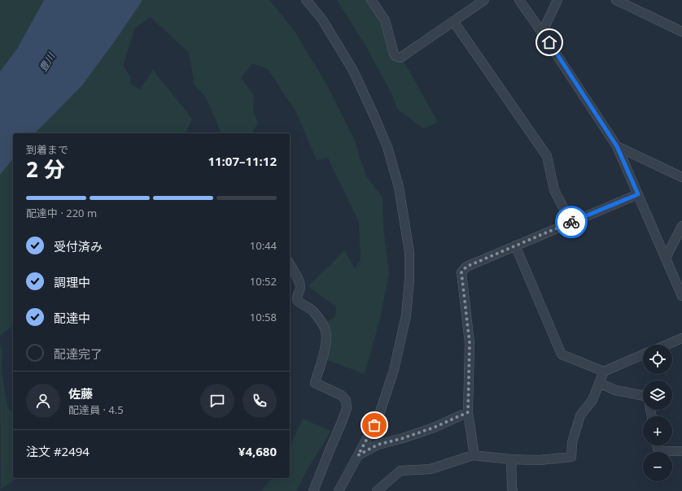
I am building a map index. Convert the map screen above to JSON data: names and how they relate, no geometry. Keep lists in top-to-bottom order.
{
  "water": ["豊川"],
  "page": {
    "heading": ["2 分", "到着まで", "11:07–11:12"],
    "panel": [
      "佐藤",
      "配達員 · 4.5",
      "注文 #2494",
      "¥4,680"
    ],
    "bar": "配達中 · 220 m",
    "list": [
      ["受付済み", "10:44"],
      ["調理中", "10:52"],
      ["配達中", "10:58"],
      "配達完了"
    ],
    "map_buttons": ["+", "−"]
  }
}
